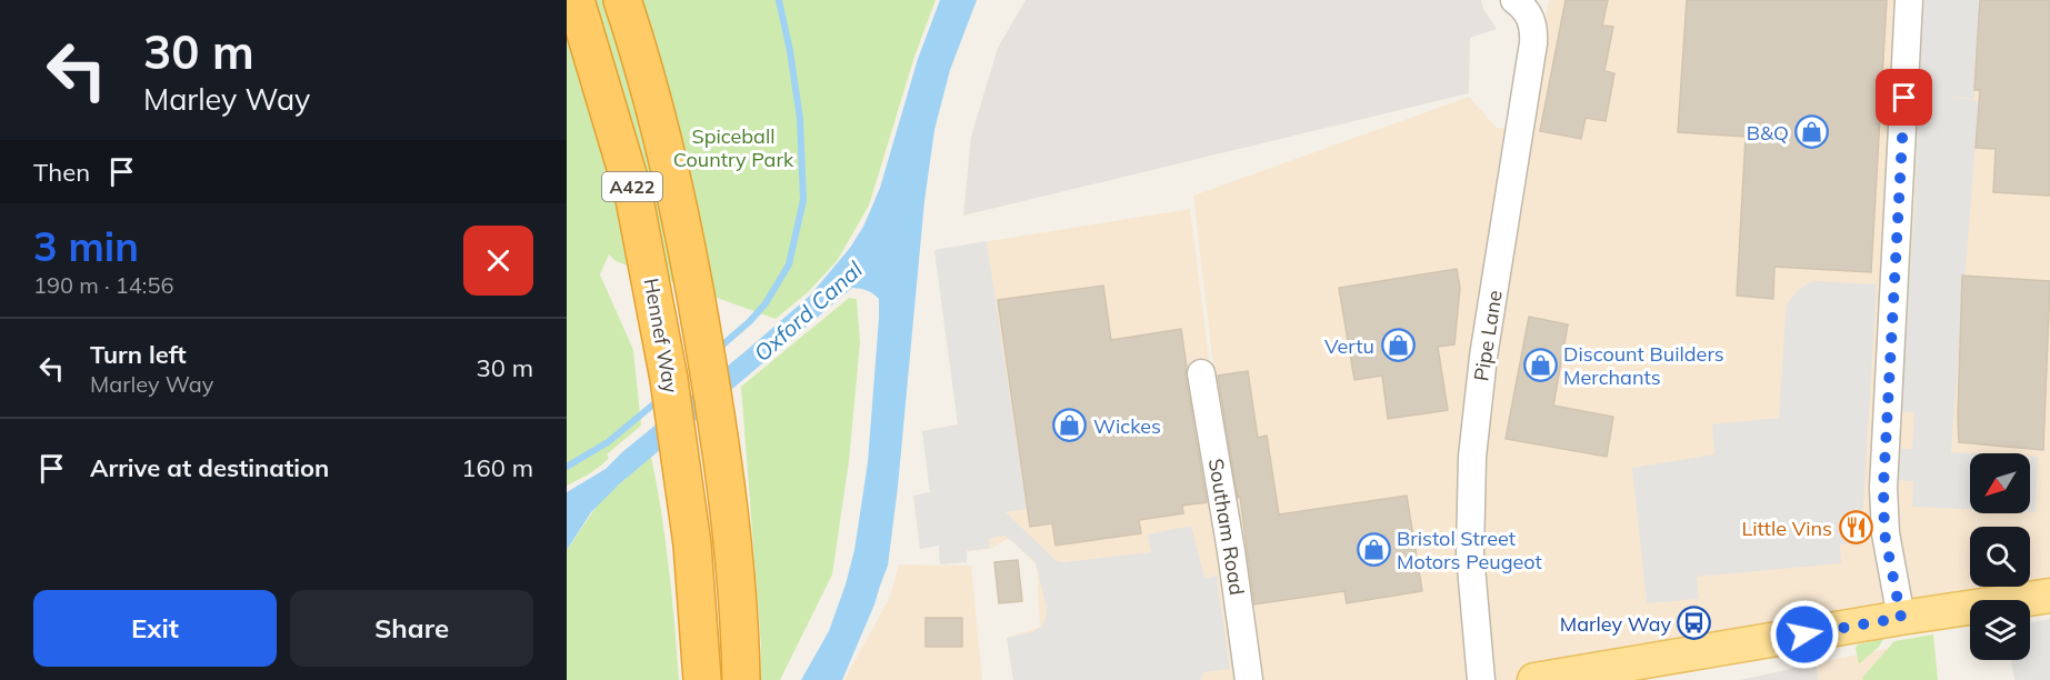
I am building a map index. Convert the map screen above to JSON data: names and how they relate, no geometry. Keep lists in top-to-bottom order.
{
  "streets": {
    "highway": ["A422", "Hennef Way"],
    "street": ["Pipe Lane", "Southam Road"]
  },
  "water": ["Oxford Canal"],
  "parks": ["Spiceball Country Park"],
  "places": {
    "shop": [
      "B&Q",
      "Vertu",
      "Discount Builders Merchants",
      "Wickes",
      "Bristol Street Motors Peugeot"
    ],
    "restaurant": ["Little Vins"],
    "bus stop": ["Marley Way"]
  },
  "north": "bottom left",
  "page": {
    "turn": ["30 m", "Marley Way"],
    "then": "Then",
    "heading": ["3 min", "190 m · 14:56"],
    "list": [
      {
        "name": "Turn left",
        "note": "Marley Way",
        "value": "30 m"
      },
      {
        "name": "Arrive at destination",
        "value": "160 m"
      }
    ],
    "buttons": ["Exit", "Share"]
  }
}
